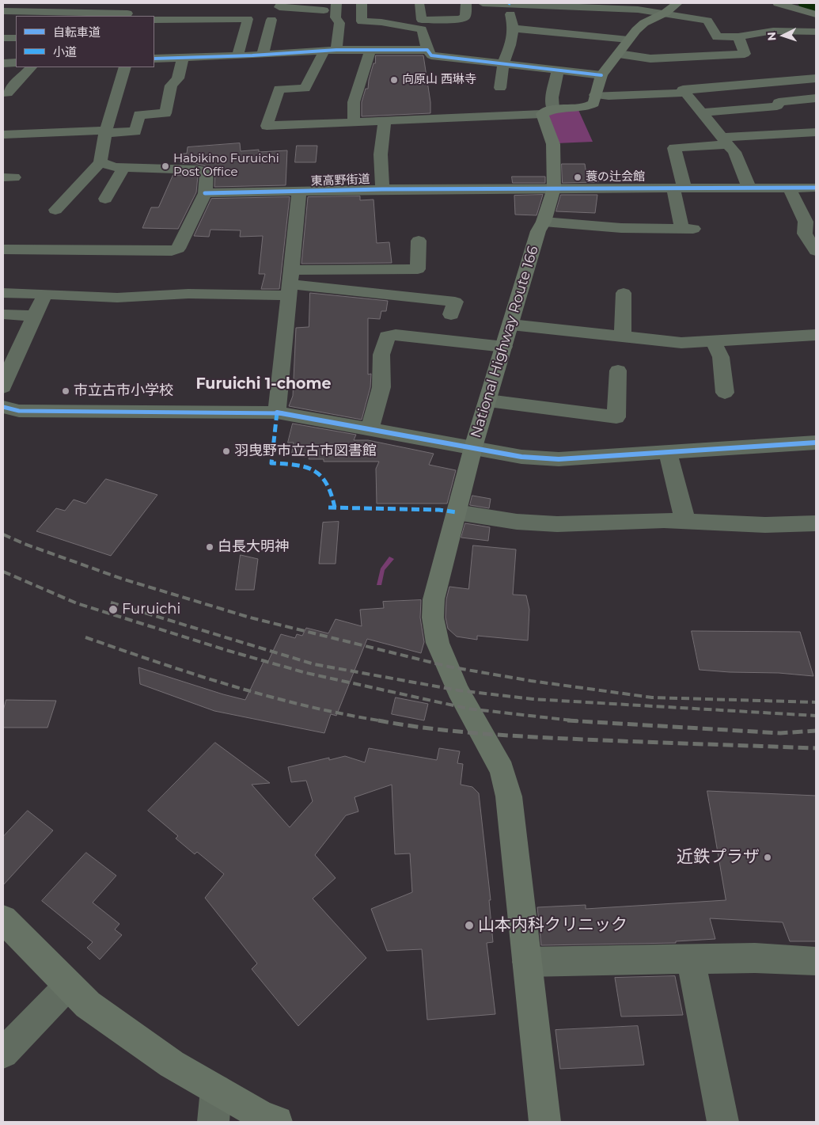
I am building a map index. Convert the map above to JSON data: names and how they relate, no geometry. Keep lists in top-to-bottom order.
{
  "streets": {
    "highway": ["National Highway Route 166"],
    "street": ["東高野街道"]
  },
  "crossings": [
    ["東高野街道", "National Highway Route 166"]
  ],
  "districts": ["Furuichi 1-chome"],
  "places": [
    "向原山 西琳寺",
    "Habikino Furuichi Post Office",
    "蓑の辻会館",
    "市立古市小学校",
    "羽曳野市立古市図書館",
    "白長大明神",
    "Furuichi",
    "近鉄プラザ",
    "山本内科クリニック"
  ],
  "legend": ["自転車道", "小道"],
  "north": "left"
}
